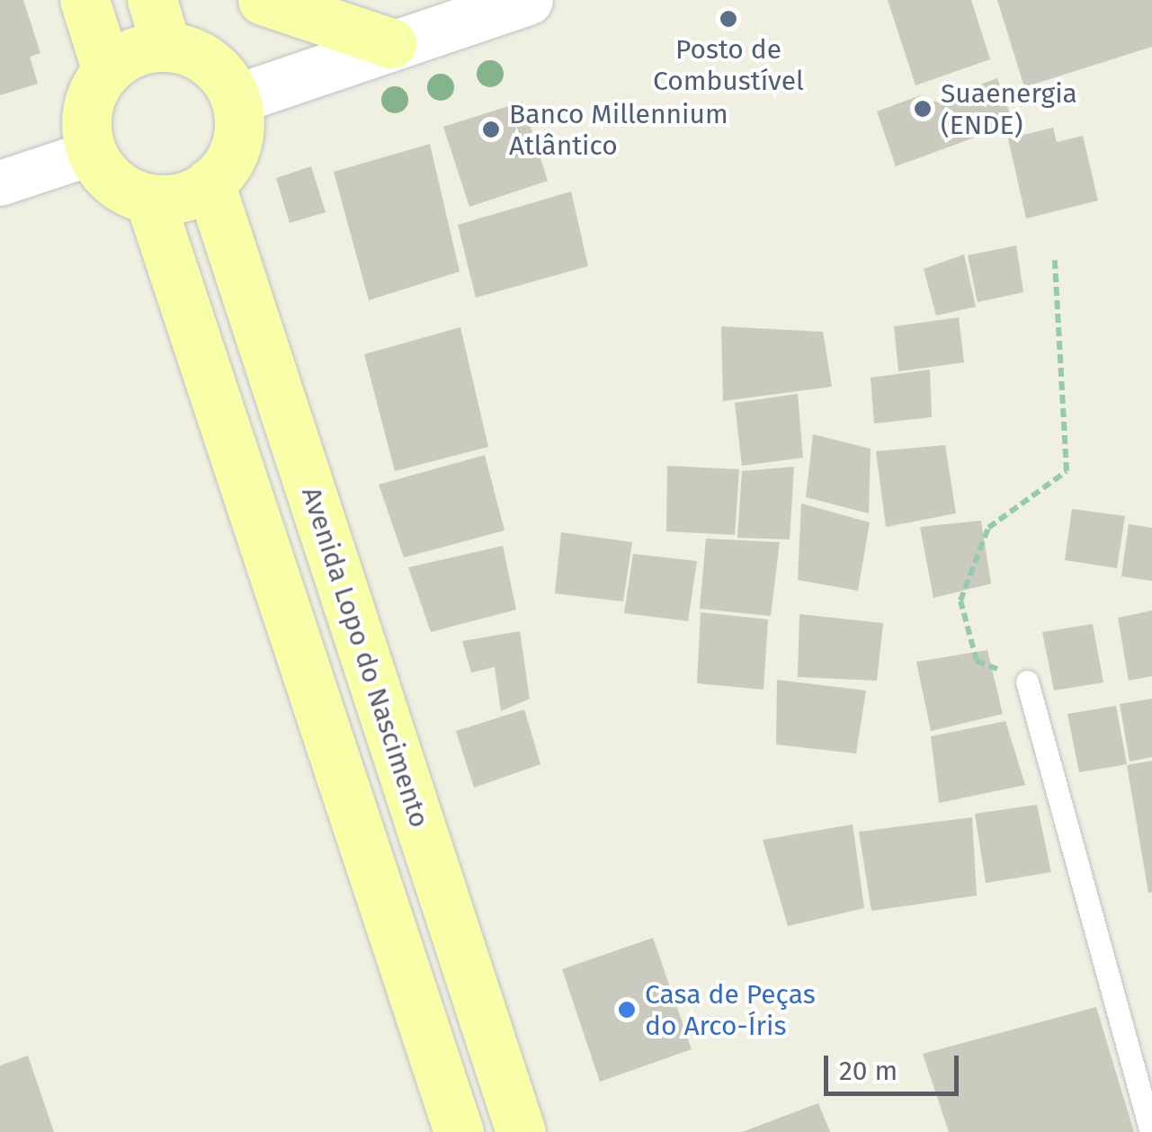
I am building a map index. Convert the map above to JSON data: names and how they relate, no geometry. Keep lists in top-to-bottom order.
{
  "streets": {
    "main road": ["Avenida Lopo do Nascimento"]
  },
  "places": [
    "Posto de Combustível",
    "Suaenergia (ENDE)",
    "Banco Millennium Atlântico",
    "Casa de Peças do Arco-Íris"
  ],
  "scale_bar": "20 m"
}
